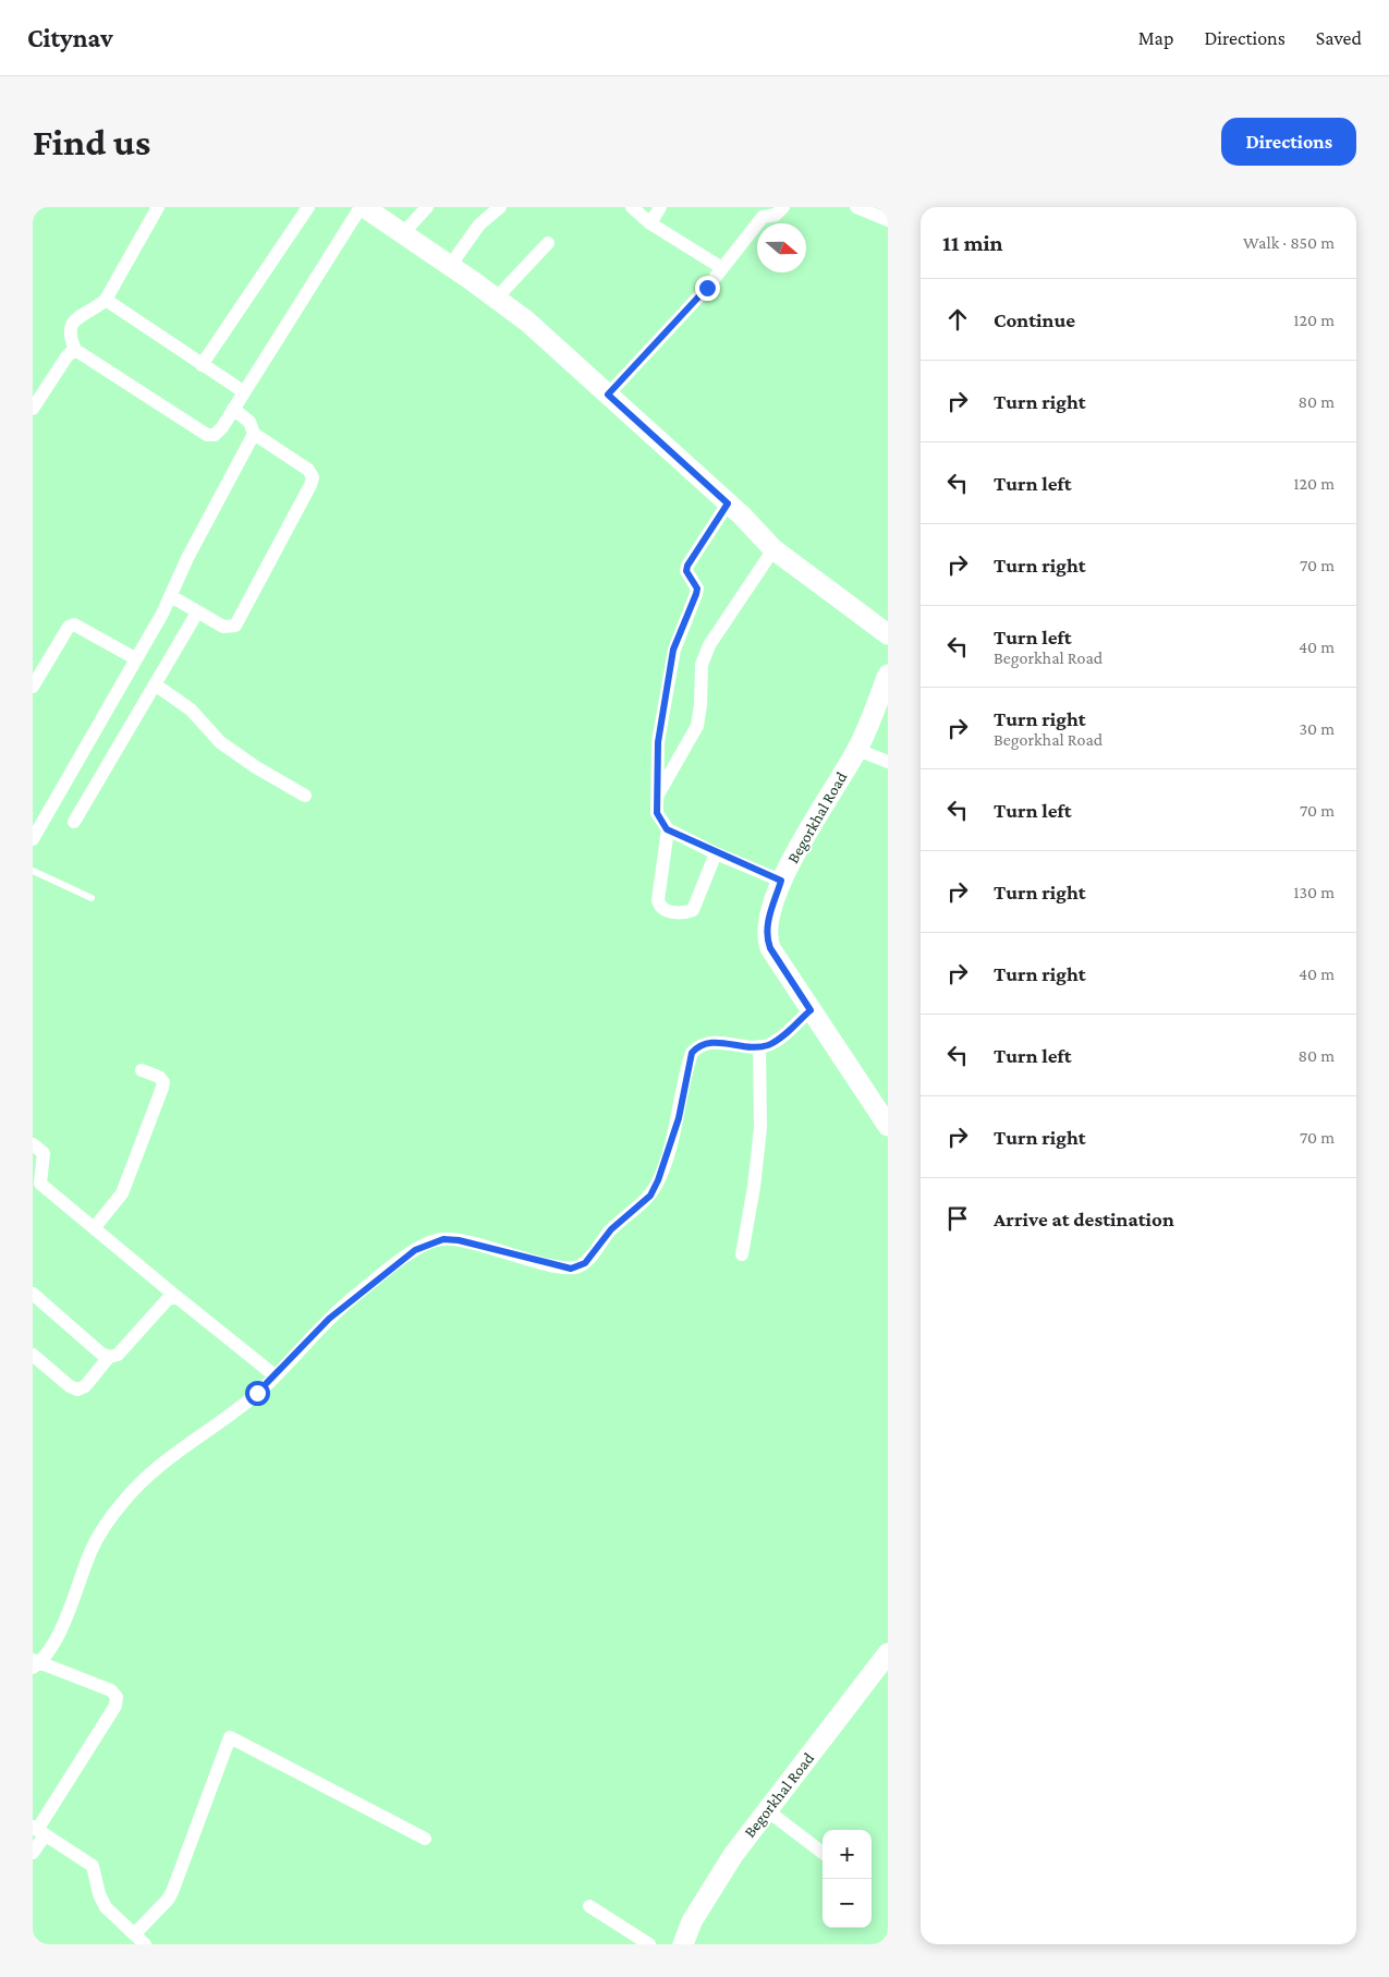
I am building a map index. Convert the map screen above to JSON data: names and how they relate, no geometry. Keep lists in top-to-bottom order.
{
  "streets": {
    "street": ["Begorkhal Road"]
  },
  "north": "right",
  "page": {
    "header": "Citynav",
    "nav": ["Map", "Directions", "Saved"],
    "buttons": "Directions",
    "title": "Find us",
    "heading": ["11 min", "Walk · 850 m"],
    "list": [
      ["Continue", "120 m"],
      ["Turn right", "80 m"],
      ["Turn left", "120 m"],
      ["Turn right", "70 m"],
      ["Turn left", "Begorkhal Road", "40 m"],
      ["Turn right", "Begorkhal Road", "30 m"],
      ["Turn left", "70 m"],
      ["Turn right", "130 m"],
      ["Turn right", "40 m"],
      ["Turn left", "80 m"],
      ["Turn right", "70 m"],
      "Arrive at destination"
    ],
    "map_buttons": ["+", "−"]
  }
}
